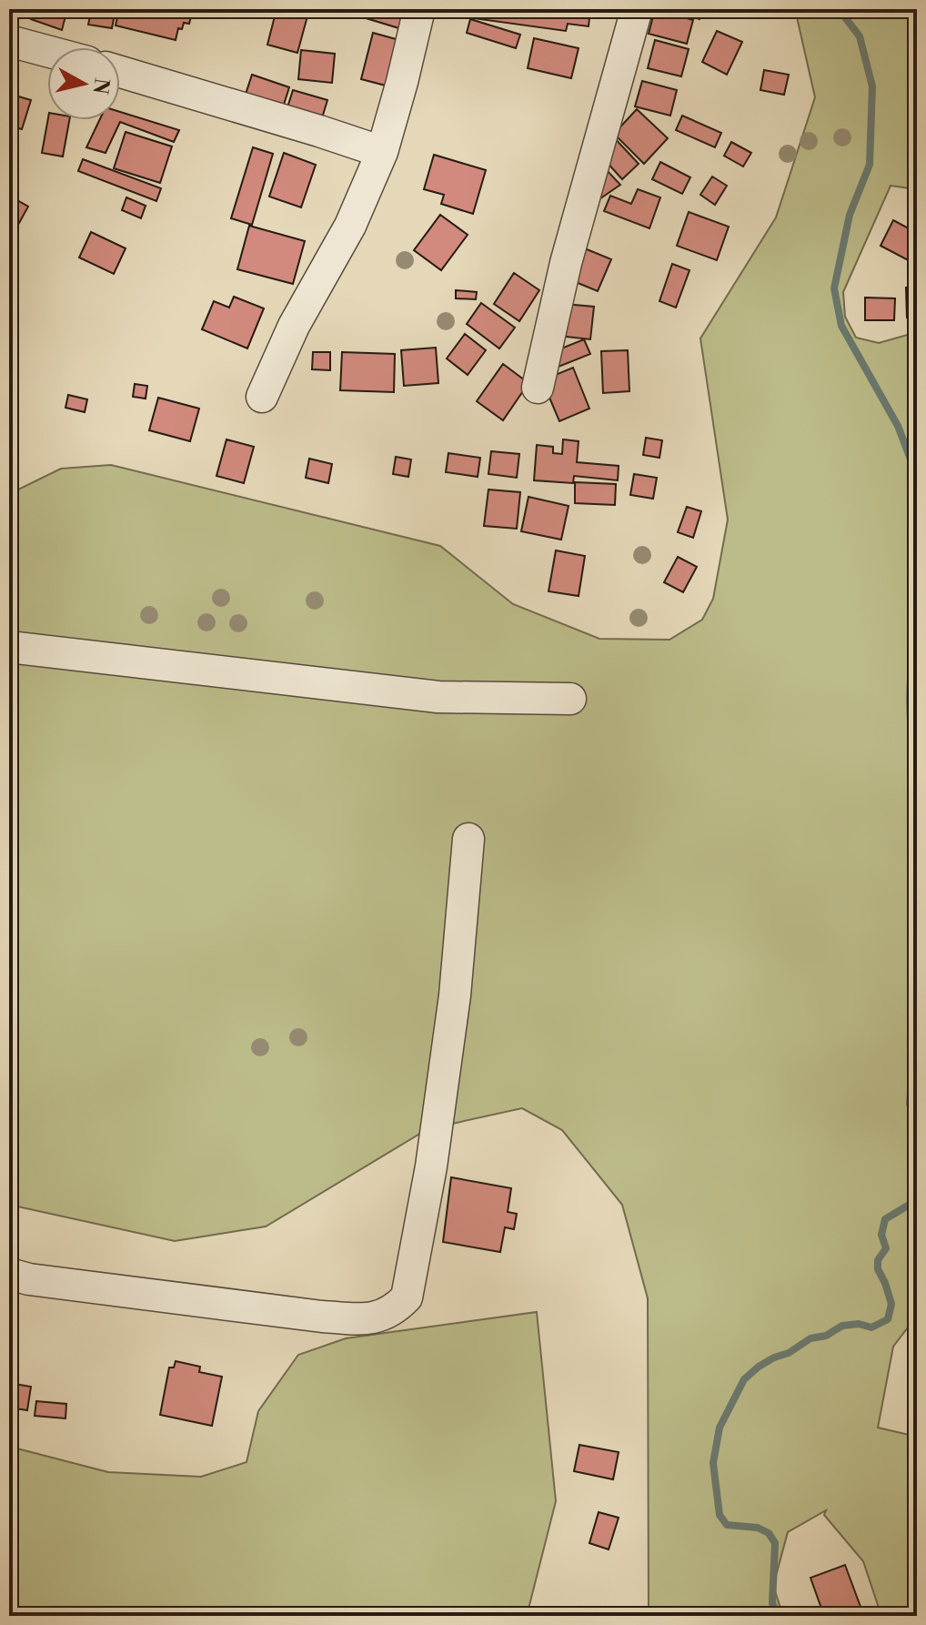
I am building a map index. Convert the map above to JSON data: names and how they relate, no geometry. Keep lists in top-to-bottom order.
{
  "north": "right"
}
